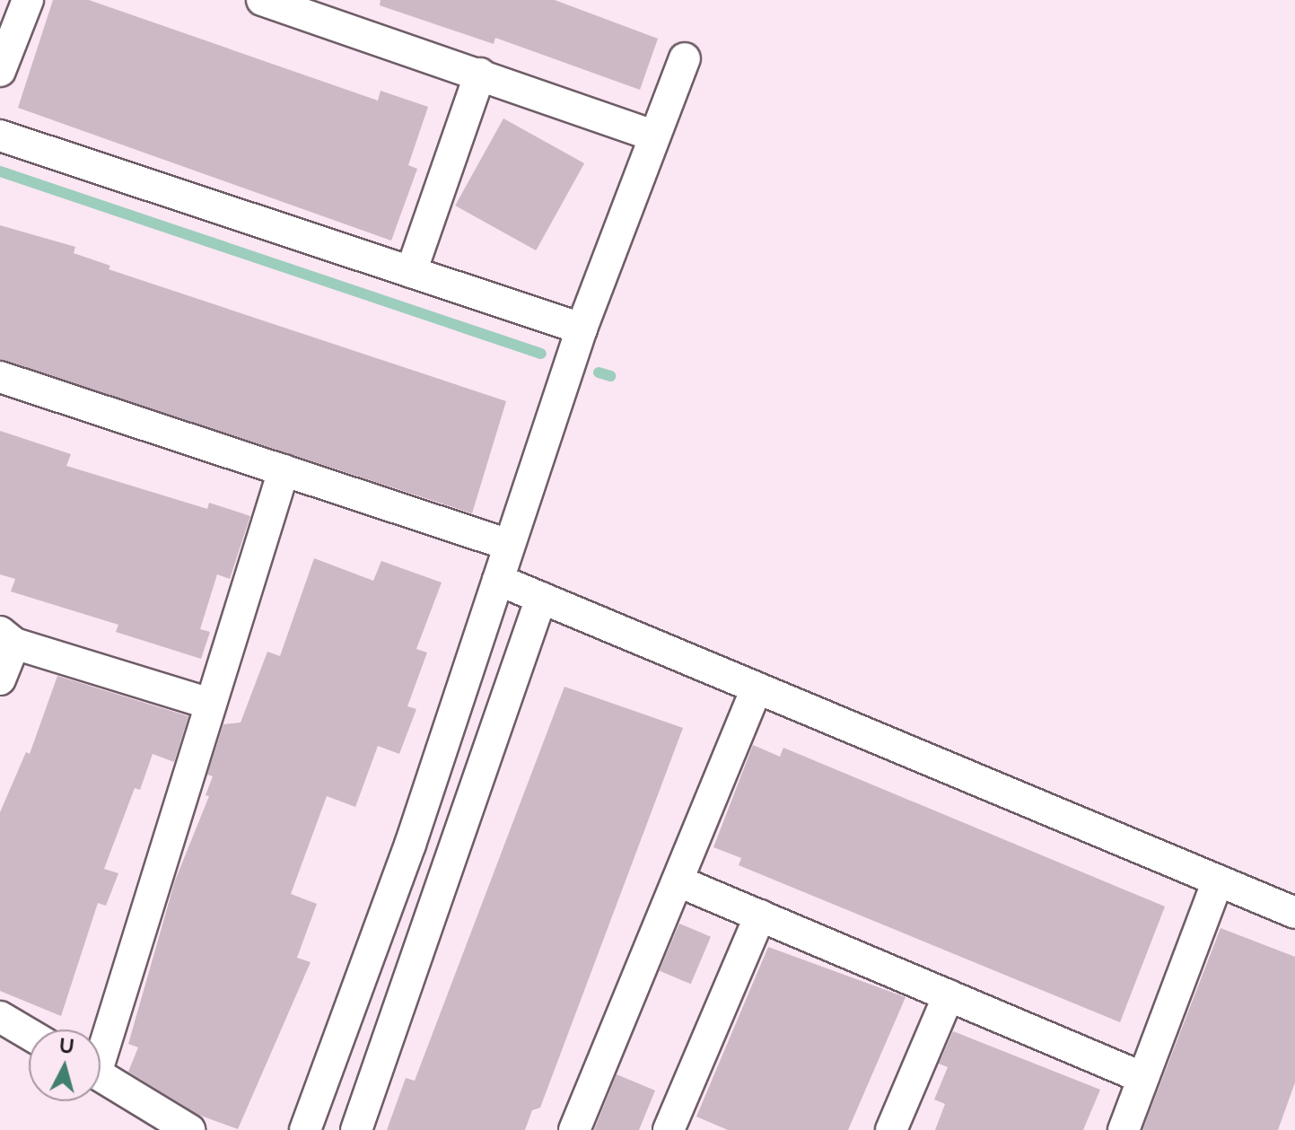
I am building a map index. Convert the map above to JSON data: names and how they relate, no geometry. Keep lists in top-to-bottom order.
{
  "north": "top"
}
